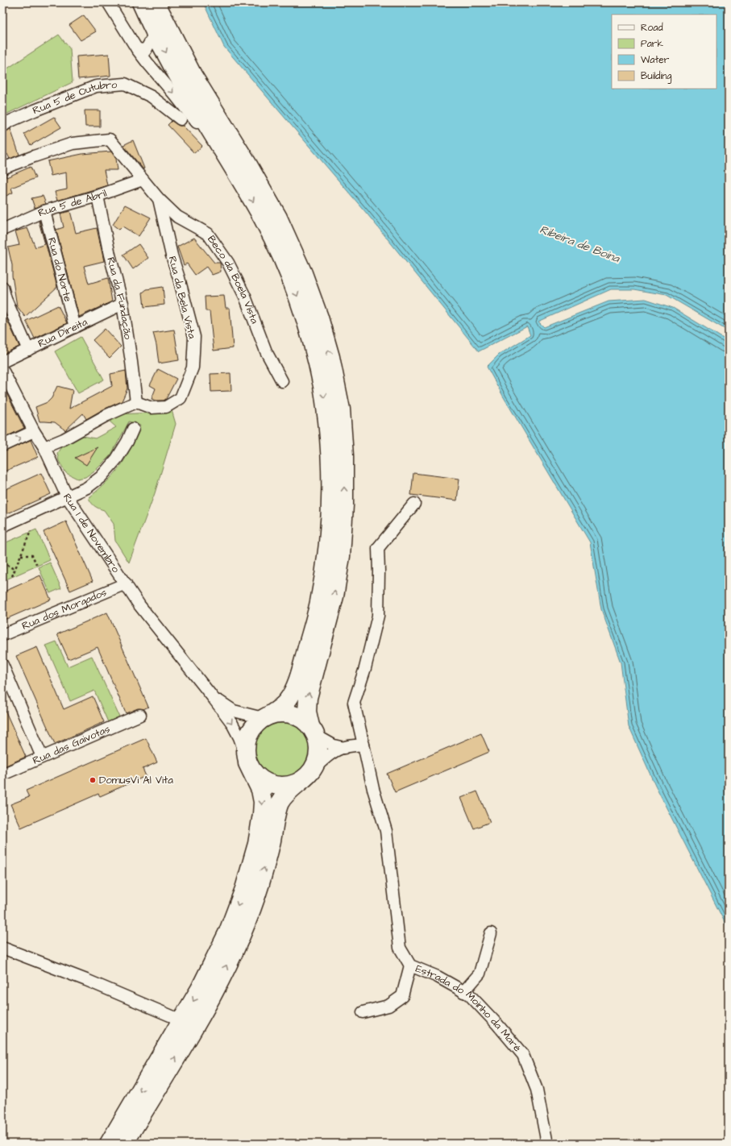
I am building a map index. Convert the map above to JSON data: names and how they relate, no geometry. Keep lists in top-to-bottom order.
{
  "streets": {
    "street": [
      "Rua 5 de Outubro",
      "Rua 5 de Abril",
      "Rua do Norte",
      "Beco da Boela Vista",
      "Rua da Bela Vista",
      "Rua da Fundação",
      "Rua Direita",
      "Rua 1 de Novembro",
      "Rua dos Morgados",
      "Rua das Gaivotas",
      "Estrada do Moinho da Maré"
    ]
  },
  "crossings": [
    ["Rua 5 de Abril", "Rua do Norte"],
    ["Rua 5 de Abril", "Beco da Boela Vista"],
    ["Rua 5 de Abril", "Rua da Fundação"],
    ["Rua do Norte", "Rua Direita"],
    ["Beco da Boela Vista", "Rua da Bela Vista"],
    ["Rua da Bela Vista", "Rua da Fundação"],
    ["Rua da Fundação", "Rua Direita"],
    ["Rua 1 de Novembro", "Rua dos Morgados"]
  ],
  "water": ["Ribeira de Boina"],
  "places": ["DomusVi Al Vita"],
  "legend": [
    "Road",
    "Park",
    "Water",
    "Building"
  ]
}
